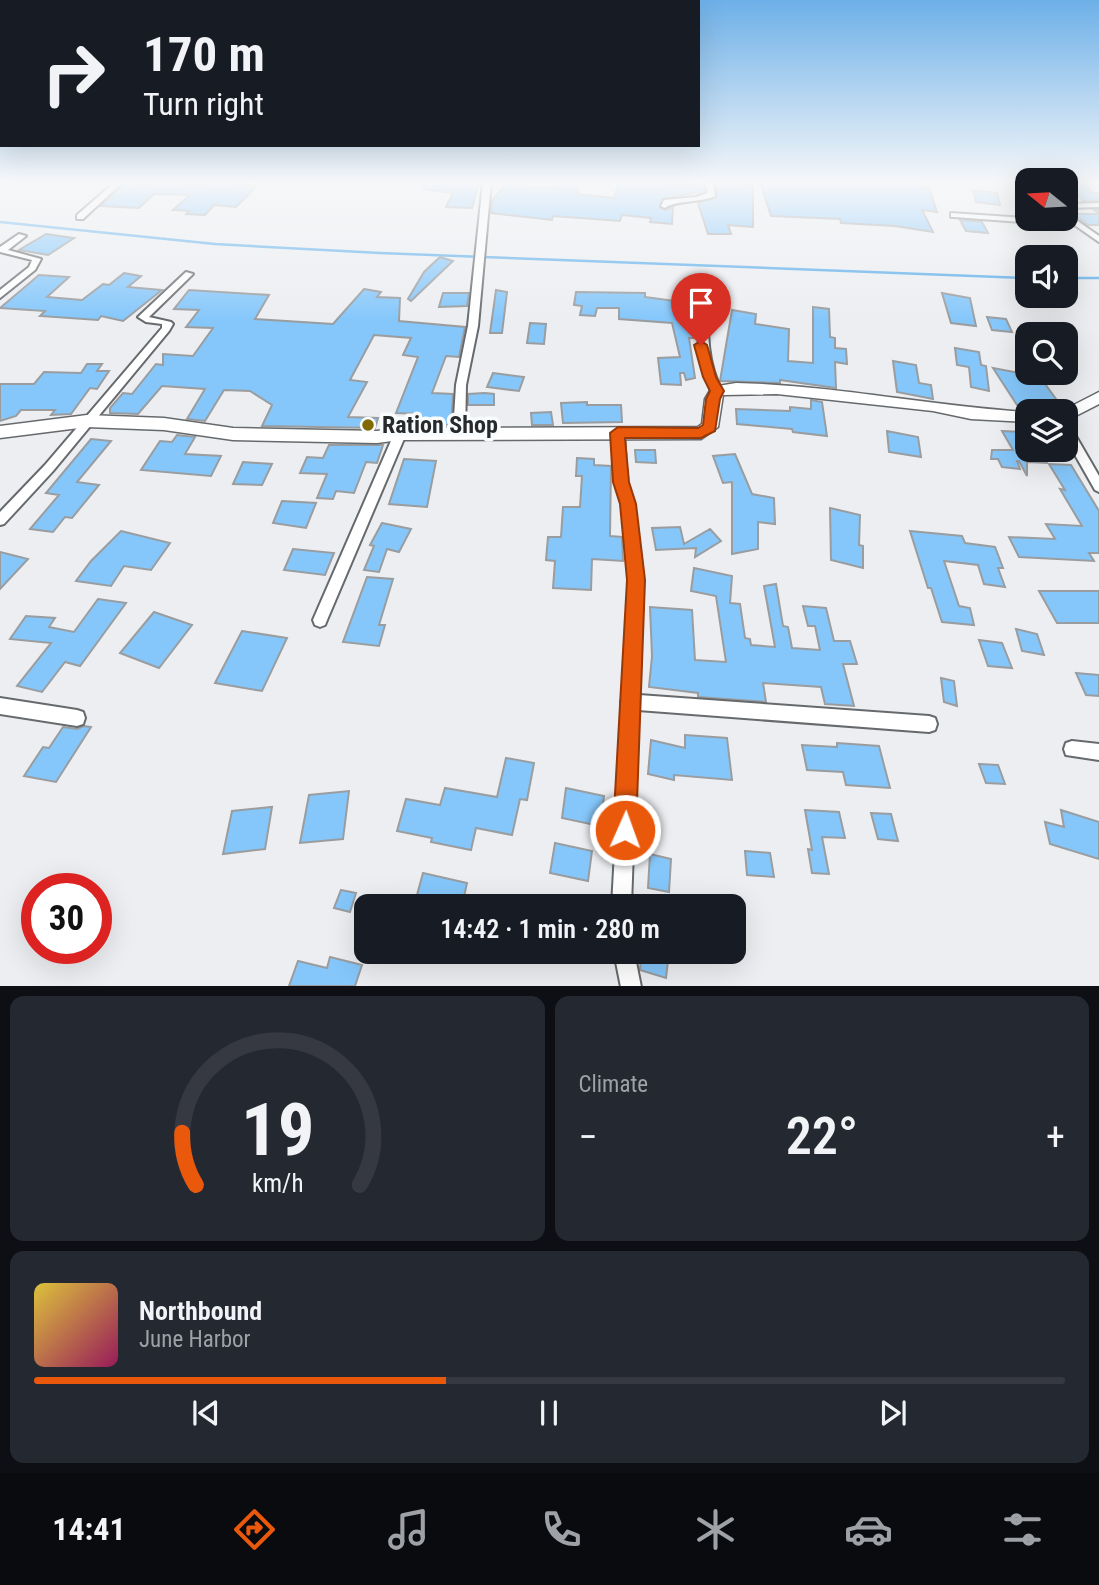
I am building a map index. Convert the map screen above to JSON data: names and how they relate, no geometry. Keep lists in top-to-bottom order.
{
  "places": ["Ration Shop"],
  "north": "left",
  "page": {
    "turn": ["170 m", "Turn right"],
    "limit": "30",
    "trip": "14:42 · 1 min · 280 m",
    "tile": "Climate",
    "heat": ["−", "22°", "+"],
    "song": ["Northbound", "June Harbor"],
    "tabs": "14:41",
    "gauge": ["19", "km/h"]
  }
}
